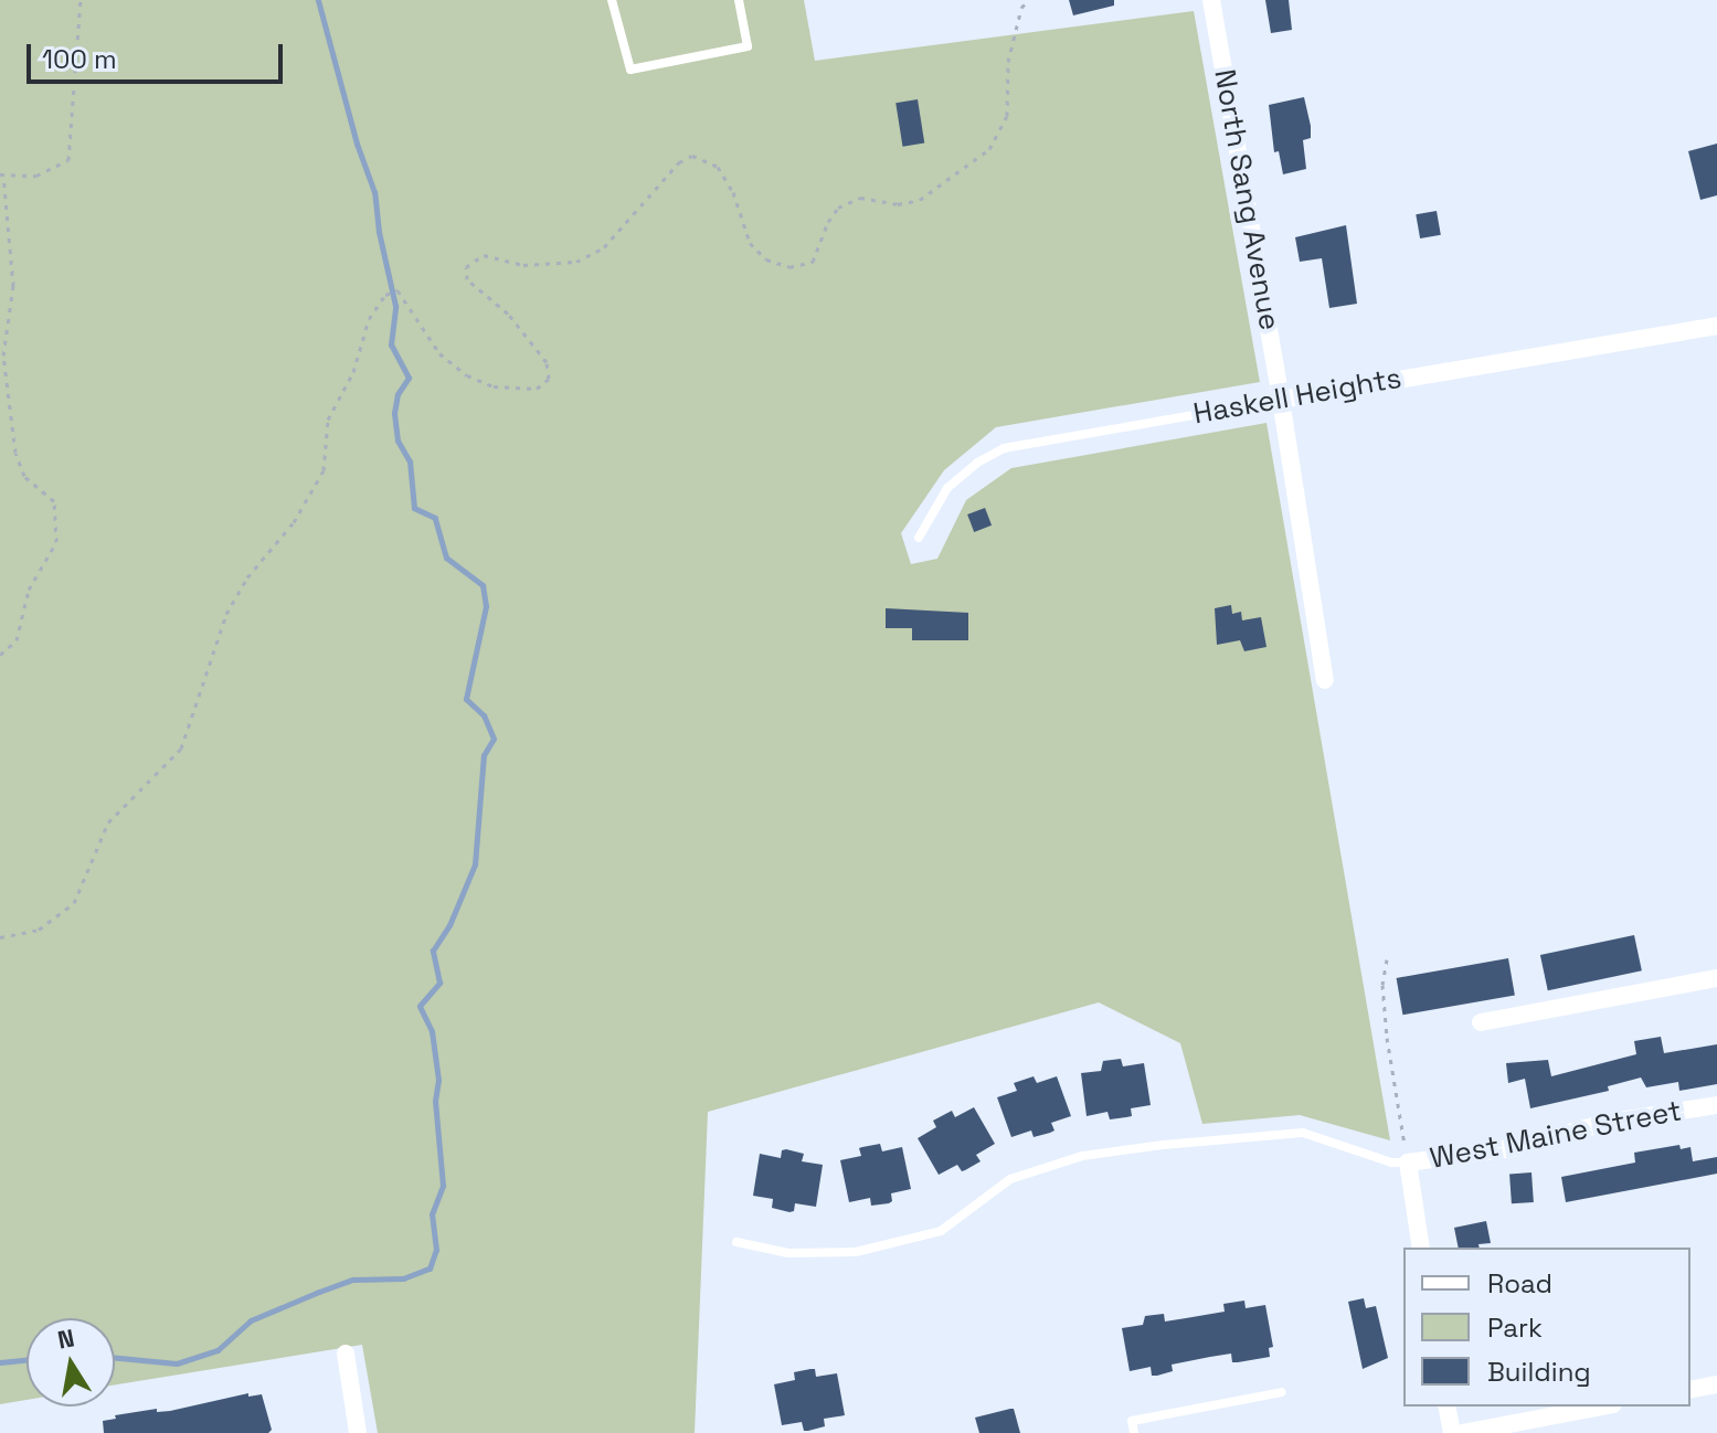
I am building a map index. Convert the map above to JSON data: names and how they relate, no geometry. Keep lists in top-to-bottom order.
{
  "streets": {
    "street": ["North Sang Avenue", "Haskell Heights", "West Maine Street"]
  },
  "crossings": [
    ["North Sang Avenue", "Haskell Heights"]
  ],
  "legend": ["Road", "Park", "Building"],
  "scale_bar": "100 m",
  "north": "top"
}
